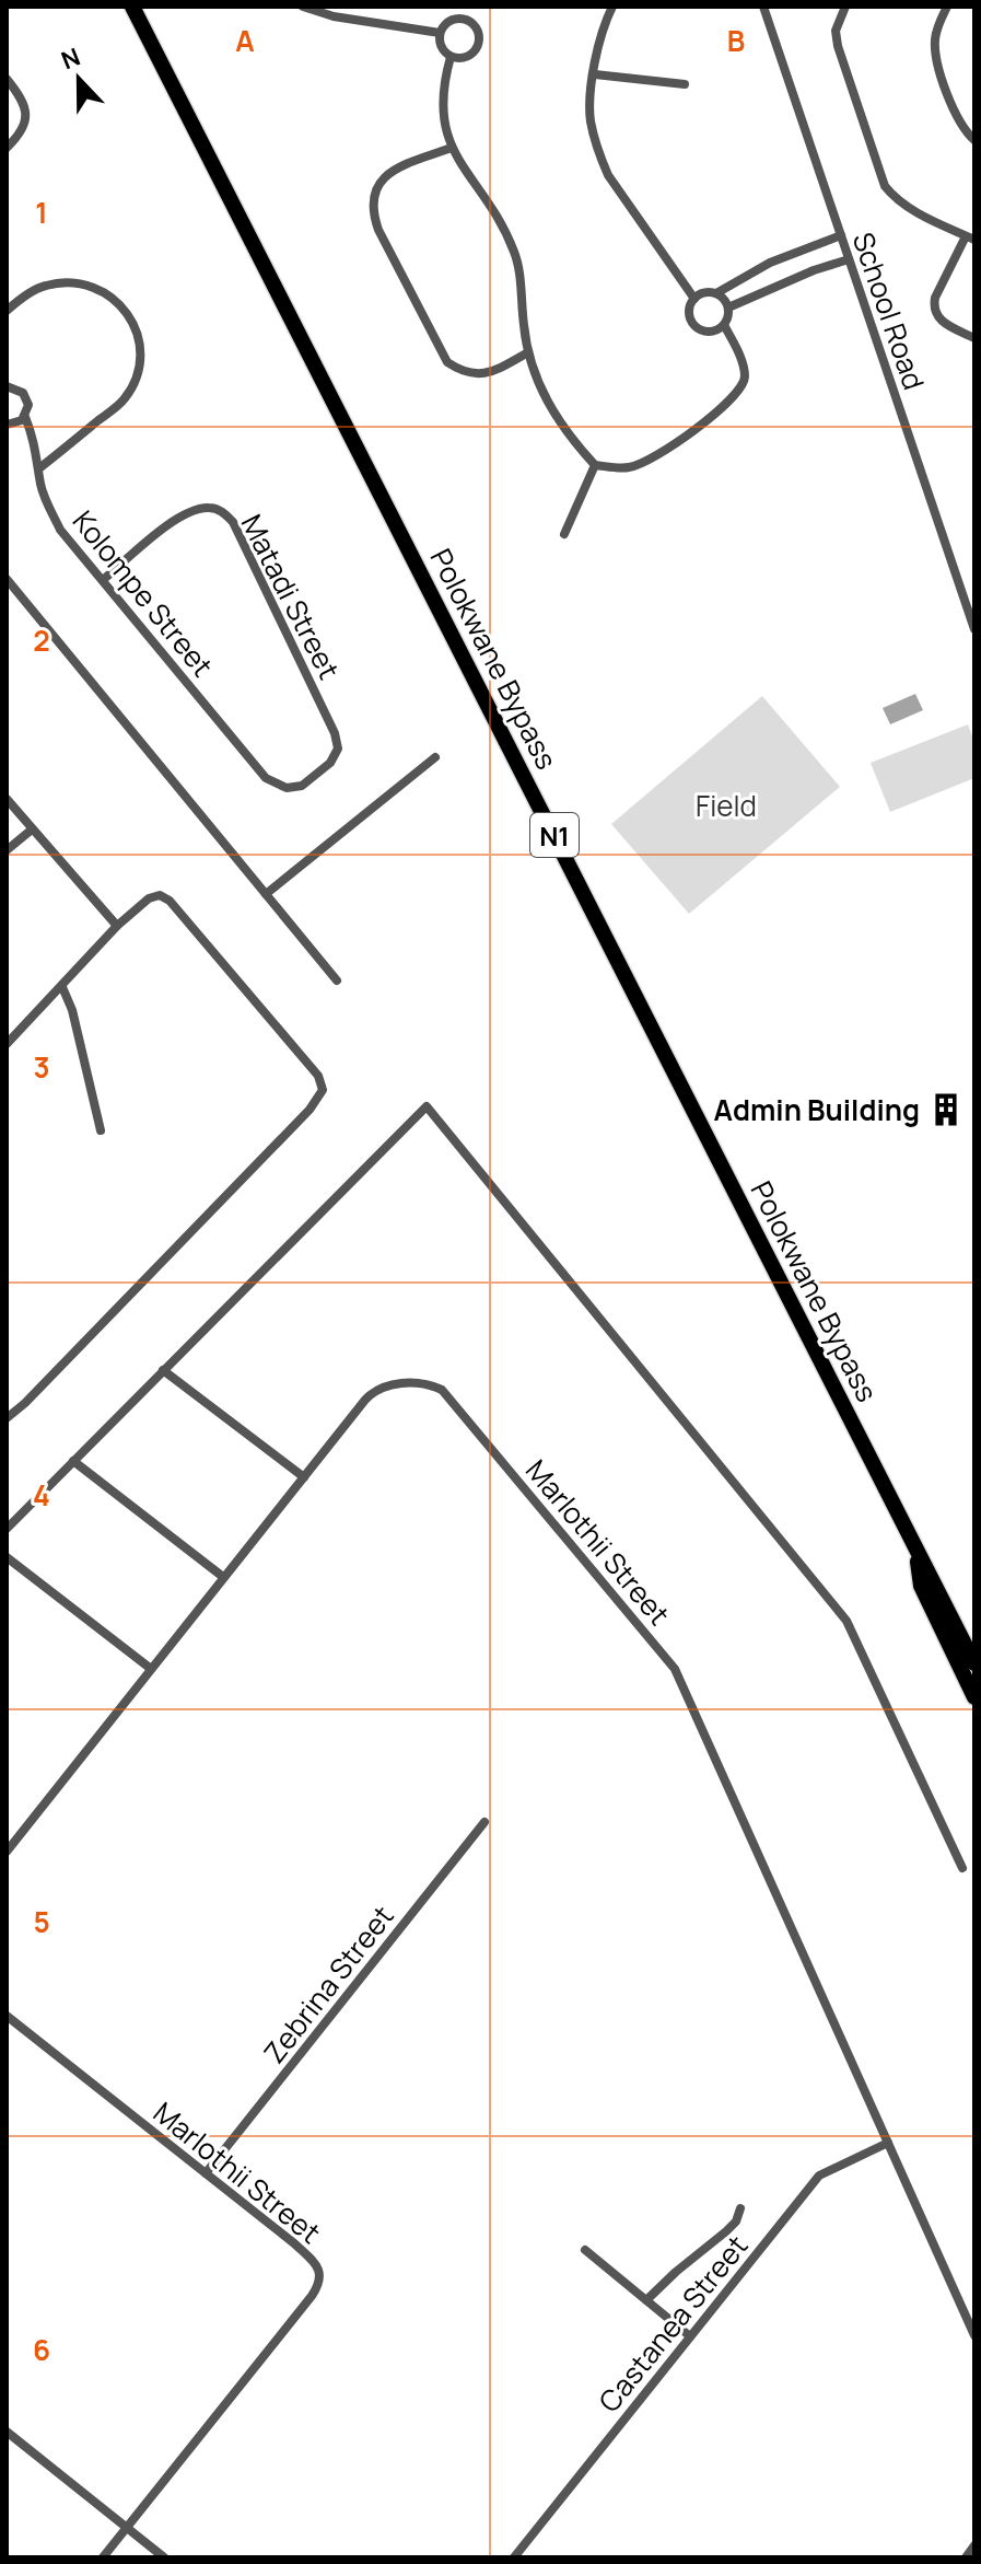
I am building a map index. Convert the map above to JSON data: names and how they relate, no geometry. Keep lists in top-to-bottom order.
{
  "streets": {
    "highway": ["Polokwane Bypass", "N1"],
    "street": [
      "School Road",
      "Kolompe Street",
      "Matadi Street",
      "Marlothii Street",
      "Zebrina Street",
      "Castanea Street"
    ]
  },
  "crossings": [
    ["Kolompe Street", "Matadi Street"],
    ["Marlothii Street", "Zebrina Street"],
    ["Marlothii Street", "Castanea Street"]
  ],
  "parks": ["Field"],
  "places": {
    "building": ["Admin Building"]
  },
  "north": "top",
  "grid": {
    "columns": ["A", "B"],
    "rows": [
      "1",
      "2",
      "3",
      "4",
      "5",
      "6"
    ]
  }
}
